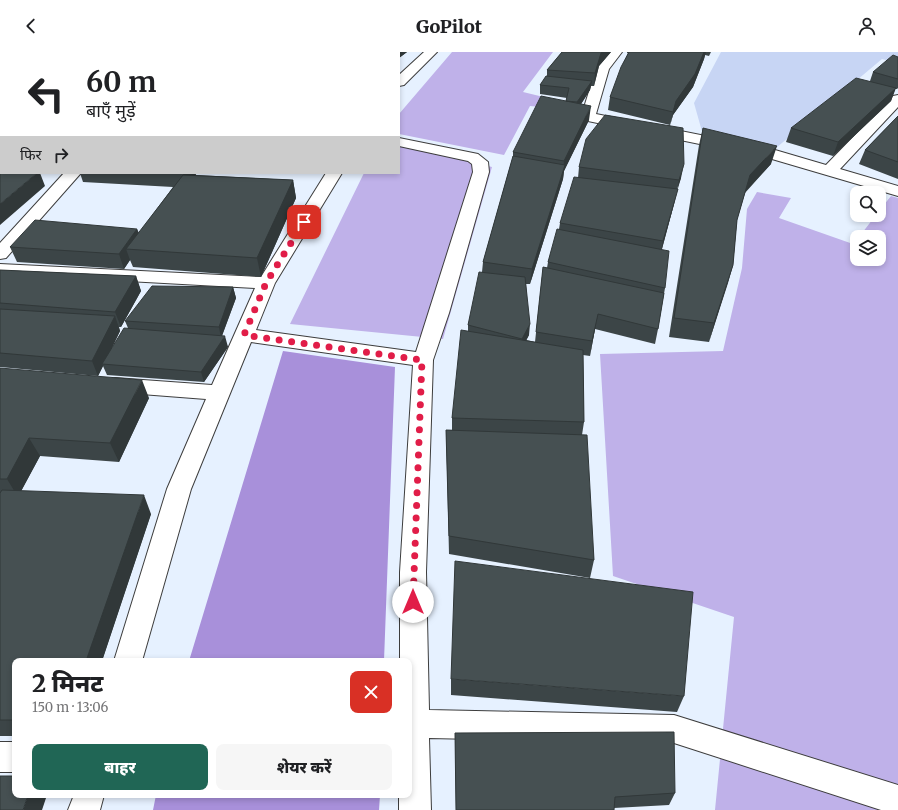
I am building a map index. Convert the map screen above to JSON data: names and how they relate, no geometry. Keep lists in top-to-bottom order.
{
  "page": {
    "header": "GoPilot",
    "turn": ["60 m", "बाएँ मुड़ें"],
    "then": "फिर",
    "heading": ["2 मिनट", "150 m · 13:06"],
    "buttons": ["बाहर", "शेयर करें"]
  }
}
